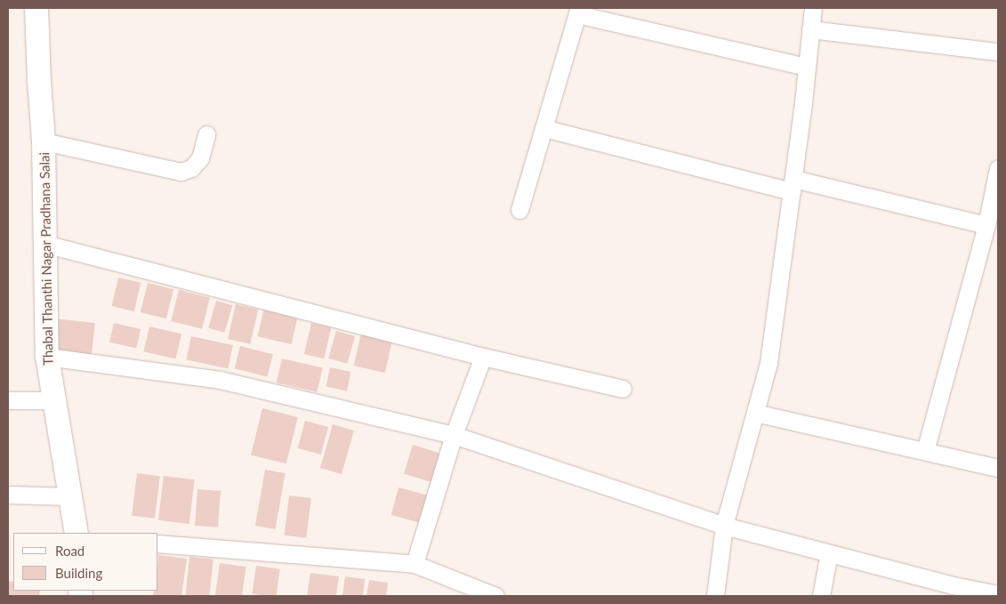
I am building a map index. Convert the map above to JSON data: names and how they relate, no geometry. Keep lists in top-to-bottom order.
{
  "streets": {
    "main road": ["Thabal Thanthi Nagar Pradhana Salai"]
  },
  "legend": ["Road", "Building"]
}
